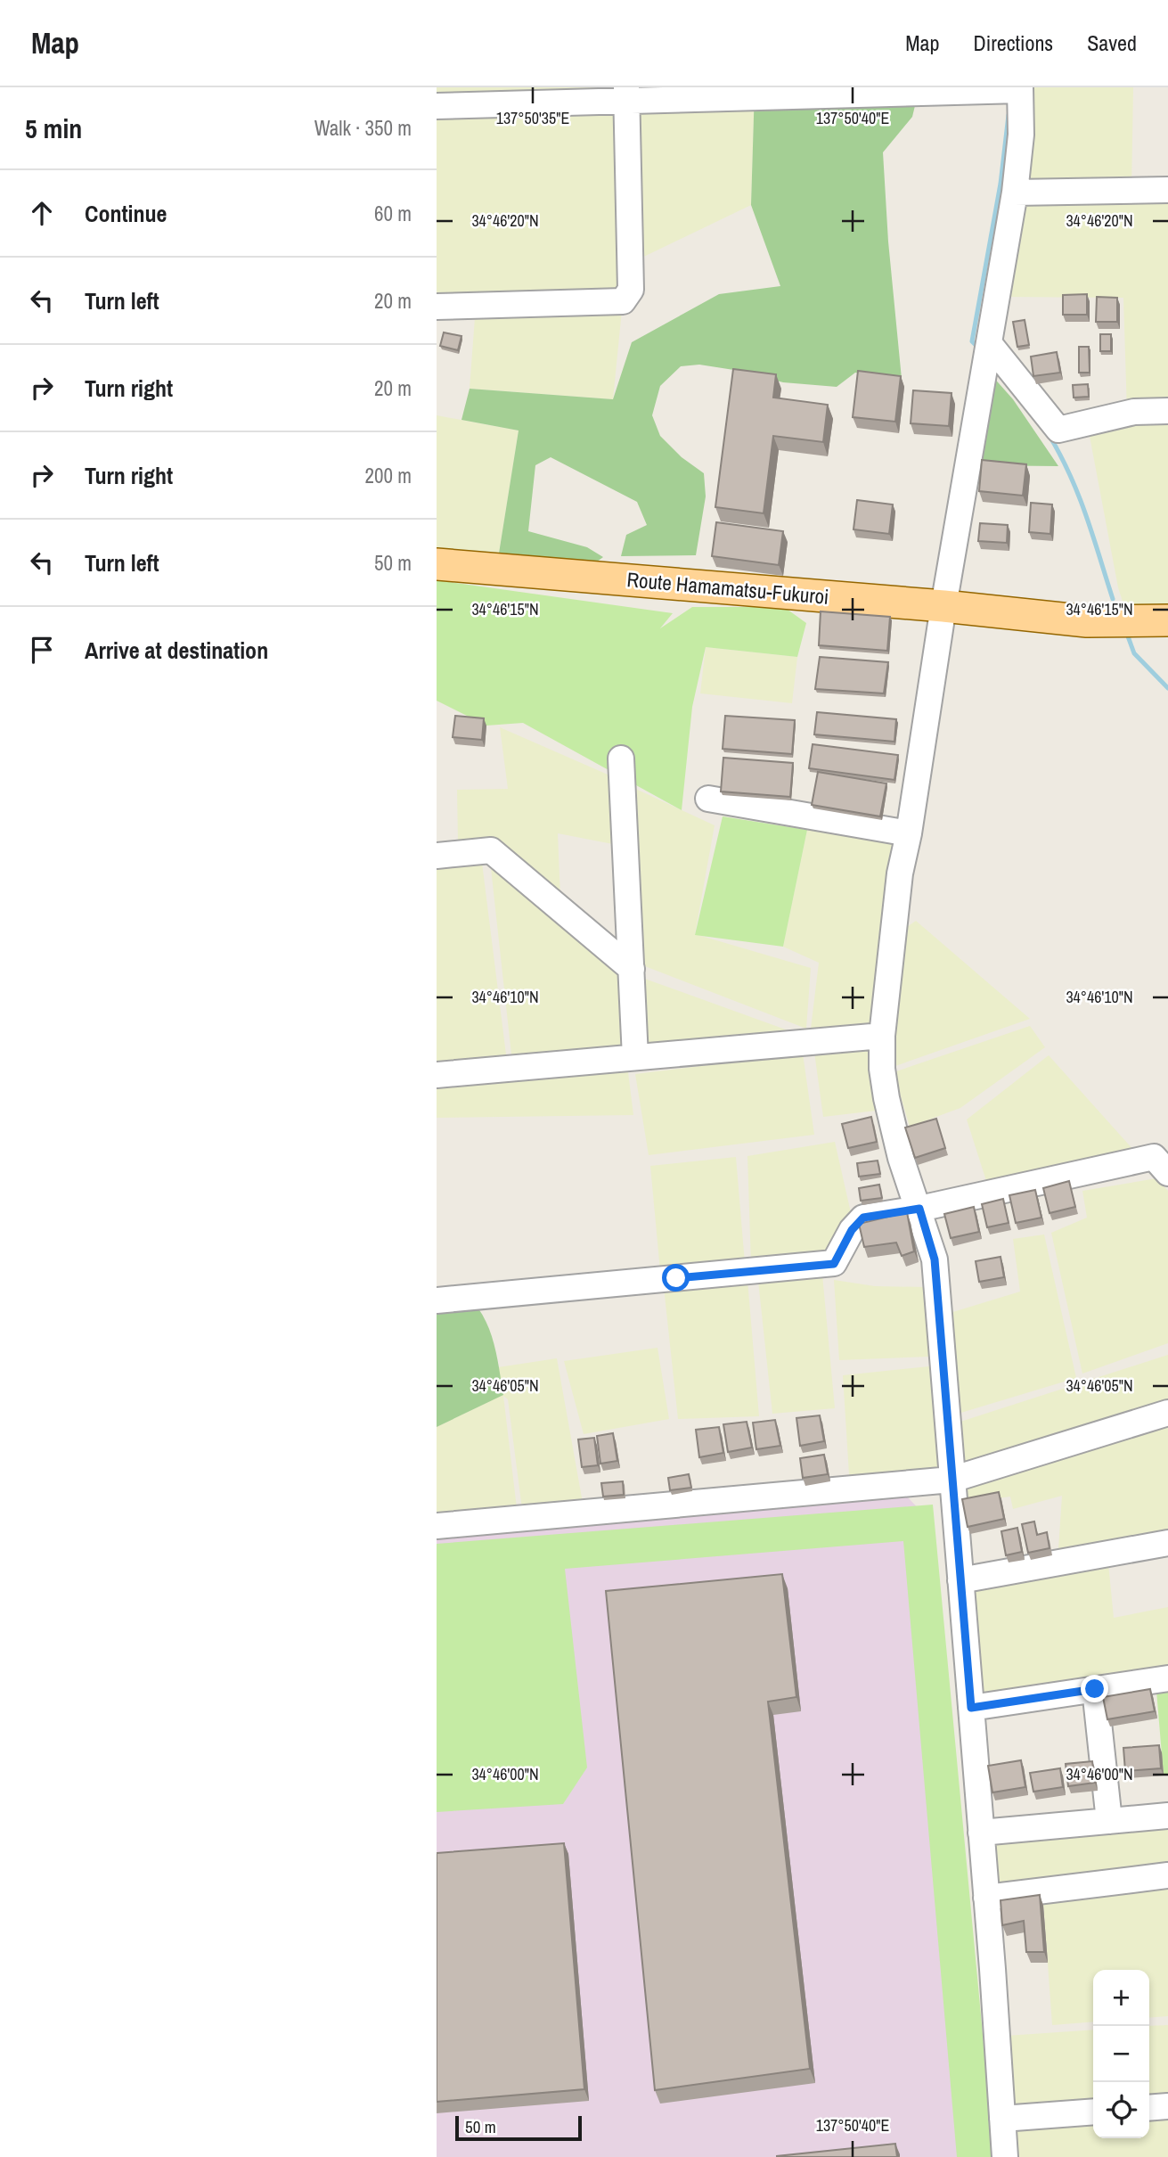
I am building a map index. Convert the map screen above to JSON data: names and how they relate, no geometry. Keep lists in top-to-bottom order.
{
  "streets": {
    "main road": ["Route Hamamatsu-Fukuroi"]
  },
  "scale_bar": "50 m",
  "page": {
    "header": "Map",
    "nav": ["Map", "Directions", "Saved"],
    "heading": ["5 min", "Walk · 350 m"],
    "list": [
      ["Continue", "60 m"],
      ["Turn left", "20 m"],
      ["Turn right", "20 m"],
      ["Turn right", "200 m"],
      ["Turn left", "50 m"],
      "Arrive at destination"
    ],
    "map_buttons": ["+", "−"],
    "scale": "50 m"
  },
  "coordinates": [
    "137°50'35\"E",
    "137°50'40\"E",
    "34°46'20\"N",
    "34°46'15\"N",
    "34°46'10\"N",
    "34°46'05\"N",
    "34°46'00\"N"
  ]
}
